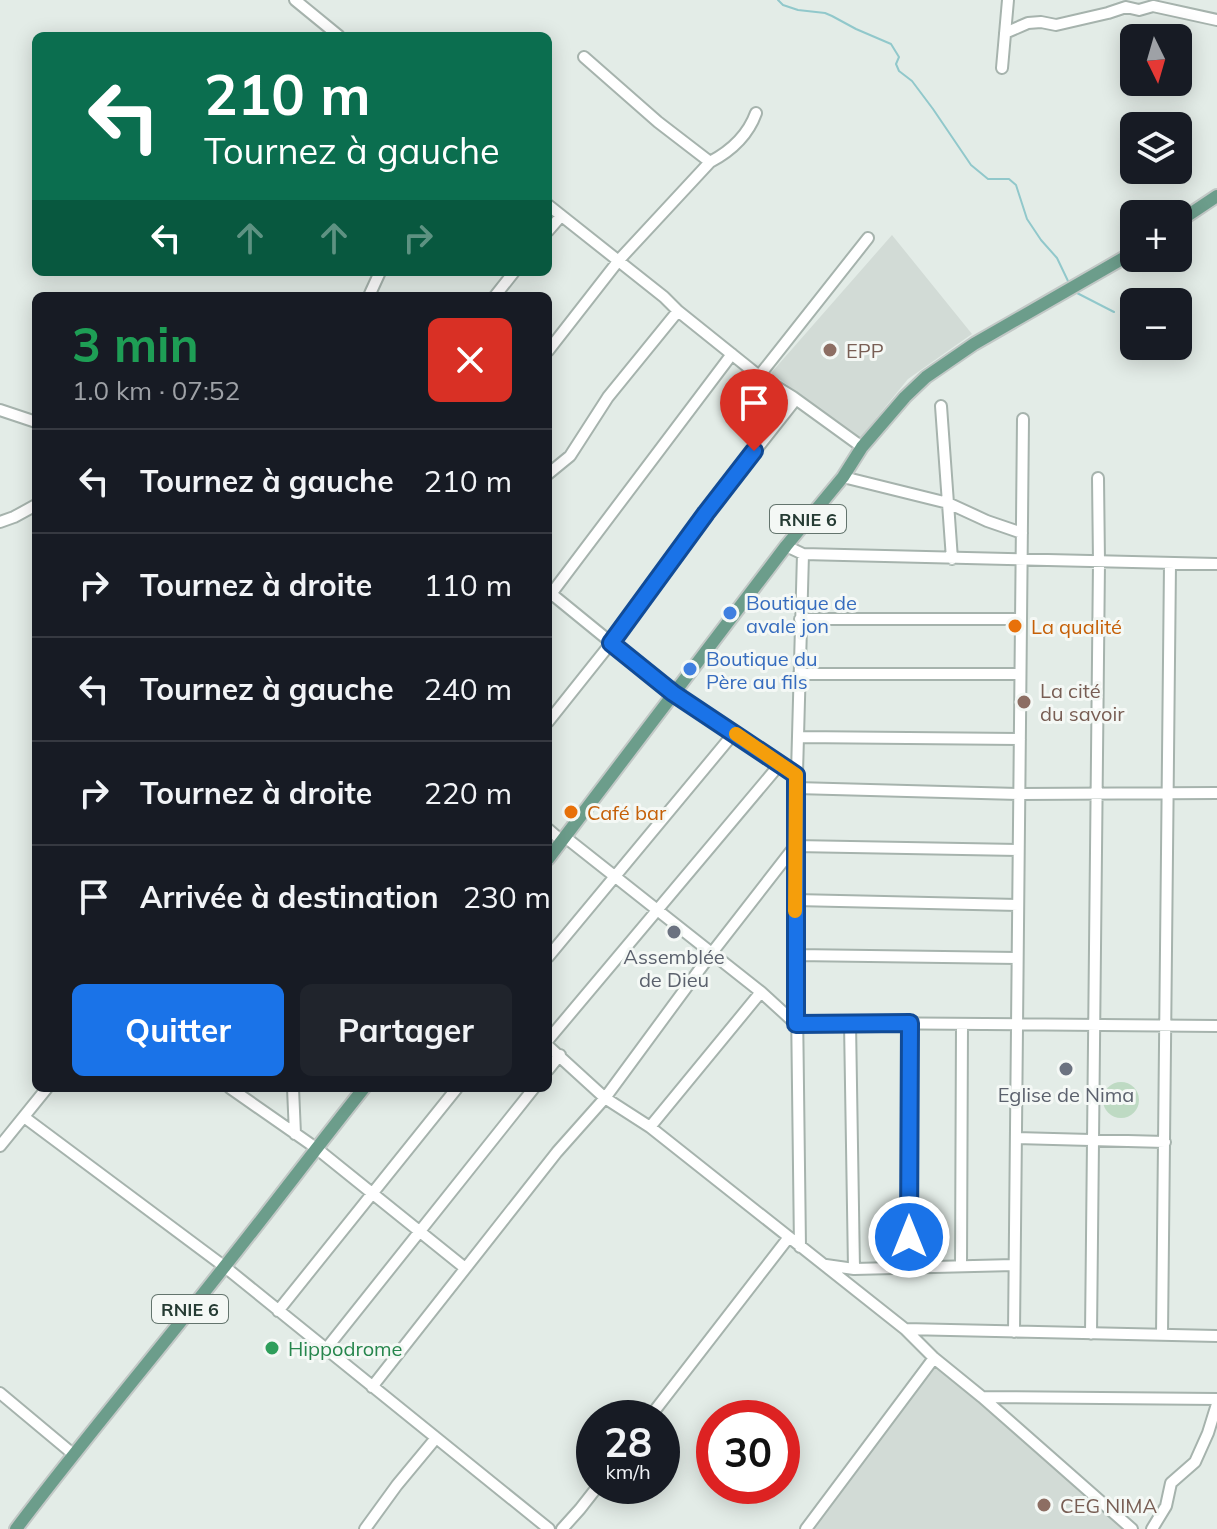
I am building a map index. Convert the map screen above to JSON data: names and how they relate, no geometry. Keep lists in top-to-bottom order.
{
  "streets": {
    "main road": ["RNIE 6"]
  },
  "places": [
    "EPP",
    "Boutique de avale jon",
    "La qualité",
    "Boutique du Père au fils",
    "La cité du savoir",
    "Café bar",
    "Assemblée de Dieu",
    "Eglise de Nima",
    "Hippodrome",
    "CEG NIMA"
  ],
  "north": "bottom",
  "page": {
    "map_buttons": ["+", "−"],
    "turn": ["210 m", "Tournez à gauche"],
    "heading": ["3 min", "1.0 km · 07:52"],
    "list": [
      {
        "name": "Tournez à gauche",
        "value": "210 m"
      },
      {
        "name": "Tournez à droite",
        "value": "110 m"
      },
      {
        "name": "Tournez à gauche",
        "value": "240 m"
      },
      {
        "name": "Tournez à droite",
        "value": "220 m"
      },
      {
        "name": "Arrivée à destination",
        "value": "230 m"
      }
    ],
    "buttons": ["Quitter", "Partager"],
    "speed": "28 km/h",
    "limit": "30"
  }
}
